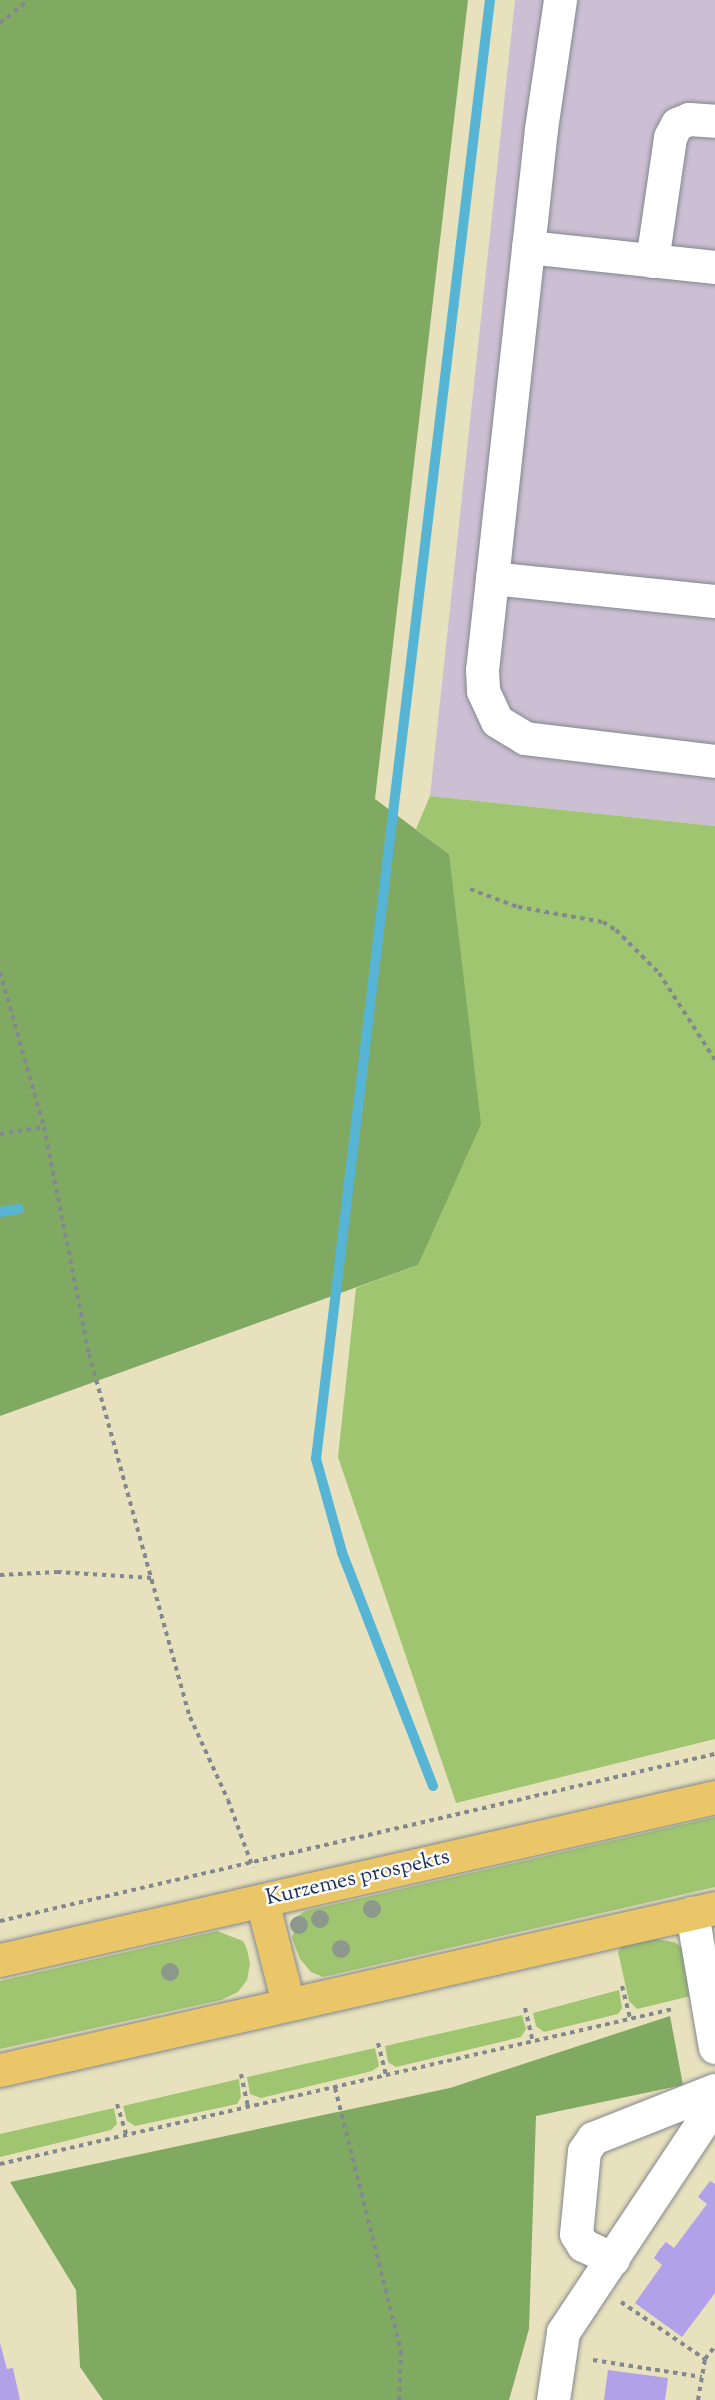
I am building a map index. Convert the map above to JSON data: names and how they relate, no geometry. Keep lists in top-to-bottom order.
{
  "streets": {
    "main road": ["Kurzemes prospekts"]
  }
}
